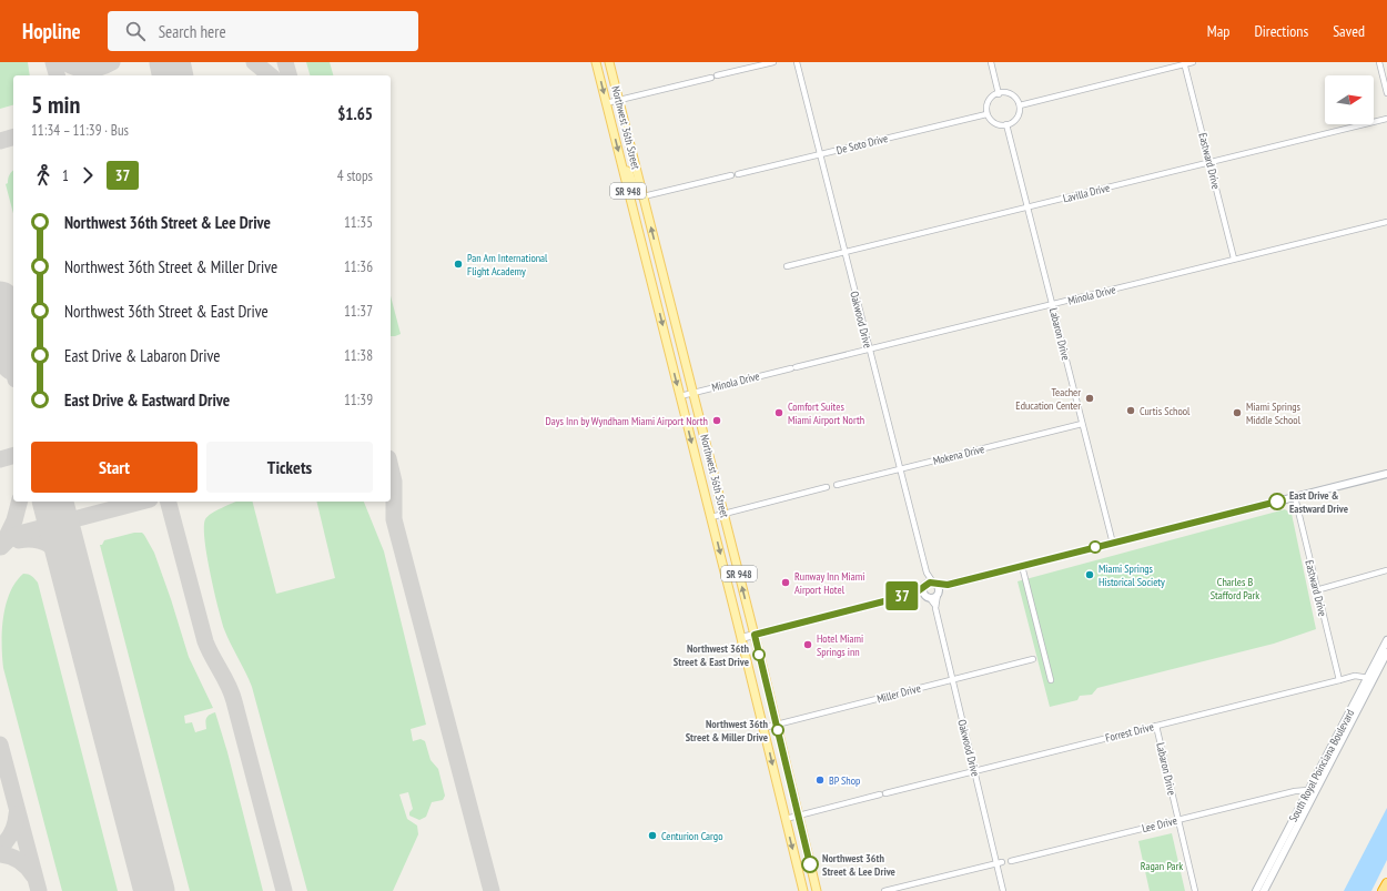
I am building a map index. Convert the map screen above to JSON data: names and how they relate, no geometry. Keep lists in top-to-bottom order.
{
  "streets": {
    "main road": ["Northwest 36th Street", "SR 948"],
    "street": [
      "De Soto Drive",
      "Eastward Drive",
      "Lavilla Drive",
      "Minola Drive",
      "Oakwood Drive",
      "Labaron Drive",
      "Mokena Drive",
      "Miller Drive",
      "Forrest Drive",
      "South Royal Poinciana Boulevard",
      "Lee Drive"
    ]
  },
  "crossings": [
    ["Northwest 36th Street", "De Soto Drive"],
    ["Northwest 36th Street", "Minola Drive"],
    ["Northwest 36th Street", "Miller Drive"],
    ["Northwest 36th Street", "Forrest Drive"],
    ["De Soto Drive", "Oakwood Drive"],
    ["De Soto Drive", "Labaron Drive"],
    ["Eastward Drive", "Lavilla Drive"],
    ["Eastward Drive", "Minola Drive"],
    ["Eastward Drive", "Forrest Drive"],
    ["Lavilla Drive", "Oakwood Drive"],
    ["Lavilla Drive", "Labaron Drive"],
    ["Minola Drive", "Oakwood Drive"],
    ["Minola Drive", "Labaron Drive"],
    ["Oakwood Drive", "Mokena Drive"],
    ["Oakwood Drive", "Miller Drive"],
    ["Oakwood Drive", "Forrest Drive"],
    ["Labaron Drive", "Mokena Drive"],
    ["Labaron Drive", "Forrest Drive"],
    ["Labaron Drive", "Lee Drive"],
    ["Forrest Drive", "South Royal Poinciana Boulevard"],
    ["South Royal Poinciana Boulevard", "Lee Drive"]
  ],
  "parks": ["Charles B Stafford Park", "Ragan Park"],
  "places": [
    "Pan Am International Flight Academy",
    "Teacher Education Center",
    "Curtis School",
    "Comfort Suites Miami Airport North",
    "Miami Springs Middle School",
    "Days Inn by Wyndham Miami Airport North",
    "East Drive & Eastward Drive",
    "Miami Springs Historical Society",
    "Runway Inn Miami Airport Hotel",
    "Hotel Miami Springs inn",
    "Northwest 36th Street & East Drive",
    "Northwest 36th Street & Miller Drive",
    "BP Shop",
    "Centurion Cargo",
    "Northwest 36th Street & Lee Drive"
  ],
  "lines": ["bus line 37"],
  "north": "right",
  "page": {
    "header": "Hopline",
    "search": "Search here",
    "nav": ["Map", "Directions", "Saved"],
    "on_map": "37",
    "heading": ["5 min", "11:34 – 11:39 · Bus", "$1.65"],
    "legs": ["1", "37", "4 stops"],
    "list": [
      {
        "name": "Northwest 36th Street & Lee Drive",
        "value": "11:35"
      },
      {
        "name": "Northwest 36th Street & Miller Drive",
        "value": "11:36"
      },
      {
        "name": "Northwest 36th Street & East Drive",
        "value": "11:37"
      },
      {
        "name": "East Drive & Labaron Drive",
        "value": "11:38"
      },
      {
        "name": "East Drive & Eastward Drive",
        "value": "11:39"
      }
    ],
    "buttons": ["Start", "Tickets"]
  }
}
